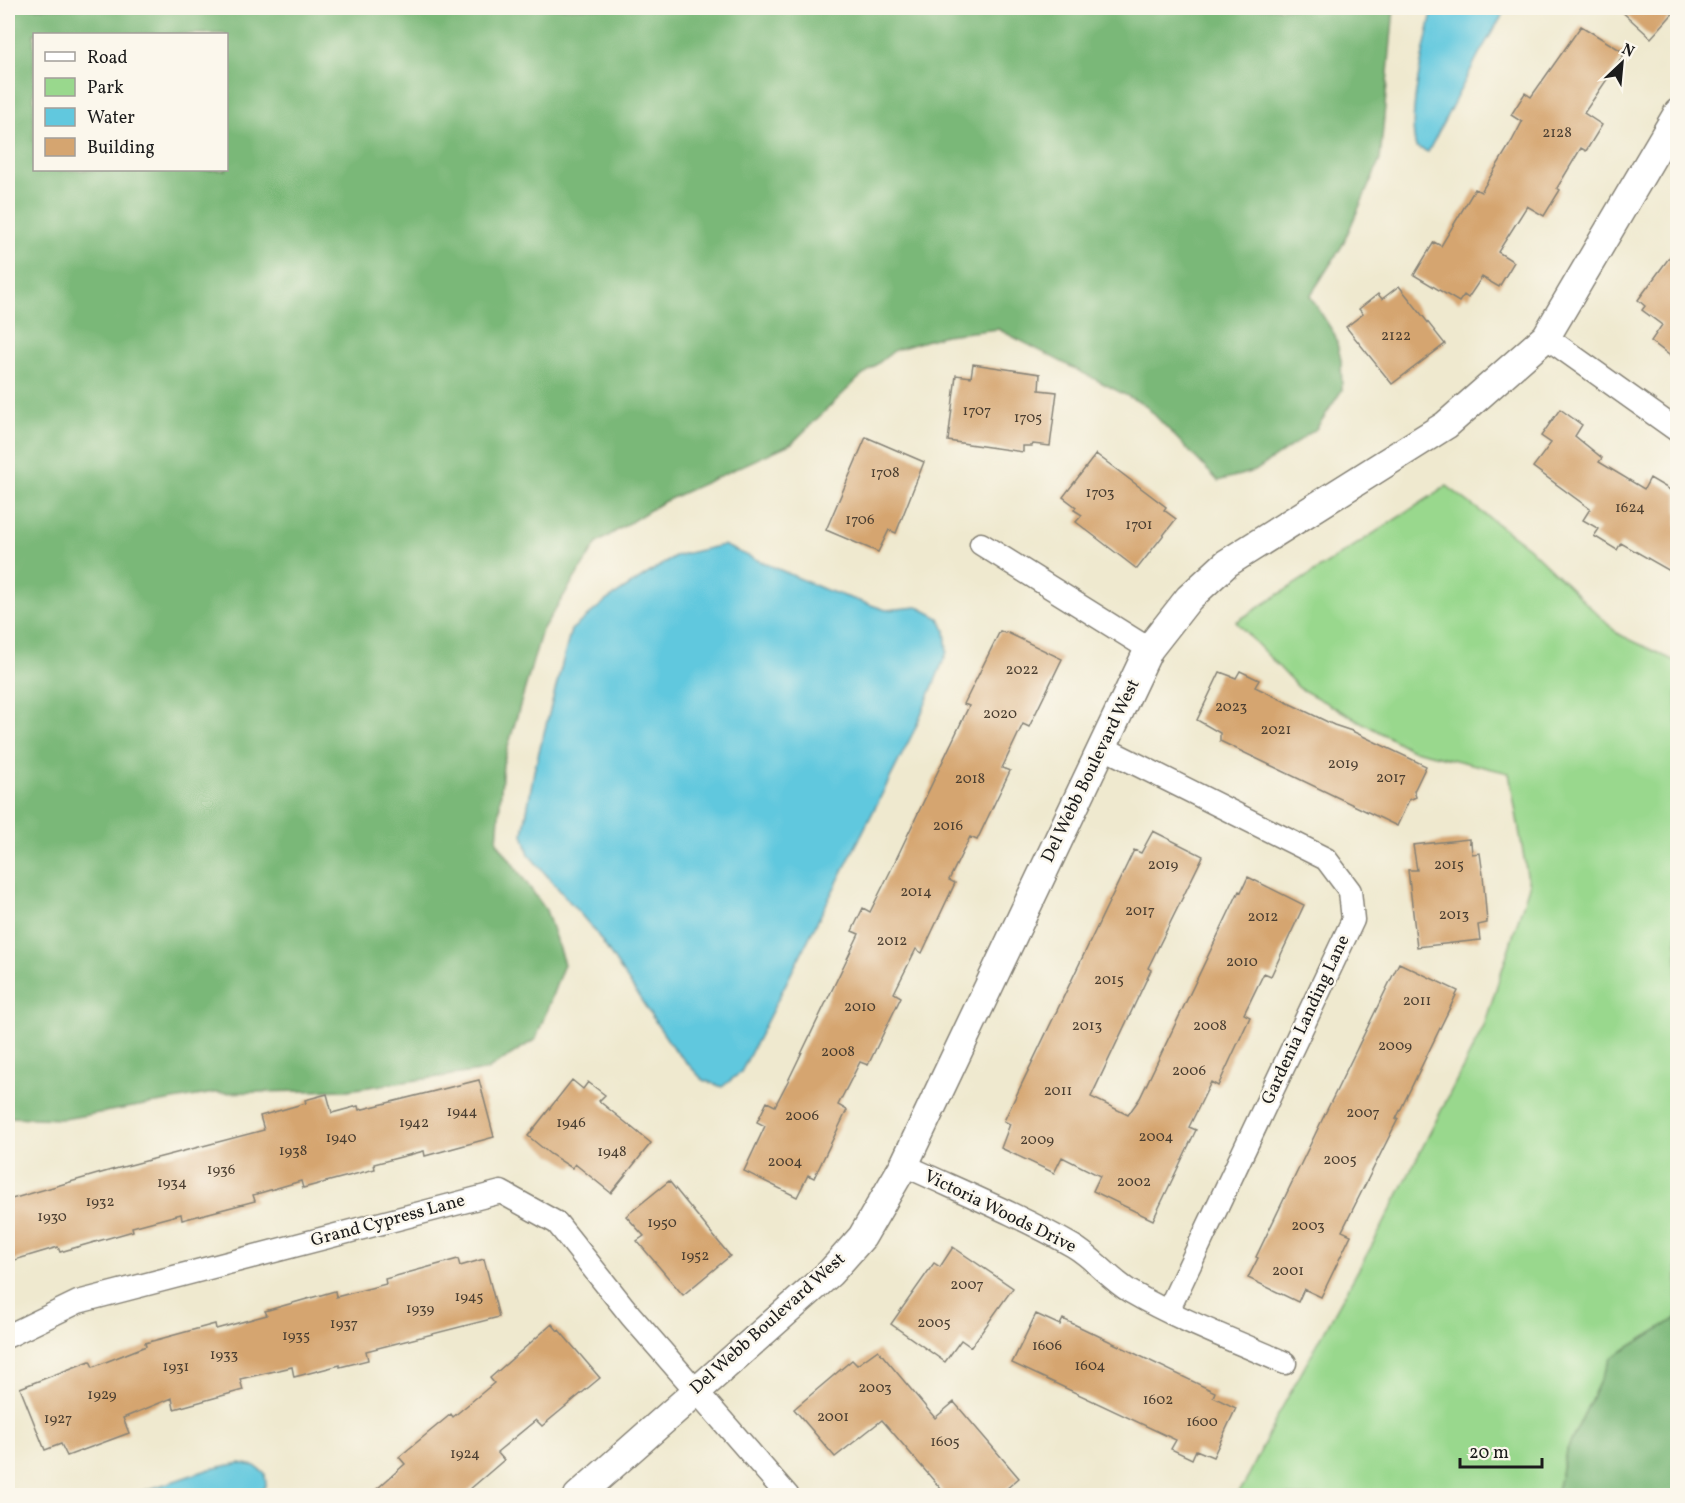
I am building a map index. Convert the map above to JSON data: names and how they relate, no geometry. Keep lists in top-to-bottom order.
{
  "streets": {
    "street": [
      "Del Webb Boulevard West",
      "Gardenia Landing Lane",
      "Victoria Woods Drive",
      "Grand Cypress Lane"
    ]
  },
  "crossings": [
    ["Del Webb Boulevard West", "Gardenia Landing Lane"],
    ["Del Webb Boulevard West", "Victoria Woods Drive"],
    ["Del Webb Boulevard West", "Grand Cypress Lane"],
    ["Gardenia Landing Lane", "Victoria Woods Drive"]
  ],
  "house_numbers": [
    "2128",
    "2122",
    "1707",
    "1705",
    "1708",
    "1703",
    "1624",
    "1706",
    "1701",
    "2022",
    "2023",
    "2020",
    "2021",
    "2019",
    "2017",
    "2018",
    "2016",
    "2019",
    "2015",
    "2014",
    "2017",
    "2013",
    "2012",
    "2012",
    "2010",
    "2015",
    "2011",
    "2010",
    "2013",
    "2008",
    "2009",
    "2008",
    "2006",
    "2011",
    "1944",
    "2007",
    "2006",
    "1942",
    "1946",
    "2004",
    "1940",
    "2009",
    "1938",
    "1948",
    "2005",
    "2004",
    "1936",
    "2002",
    "1934",
    "1932",
    "1930",
    "1950",
    "2003",
    "1952",
    "2001",
    "2007",
    "1945",
    "1939",
    "2005",
    "1937",
    "1935",
    "1606",
    "1933",
    "1604",
    "1931",
    "2003",
    "1929",
    "1602",
    "2001",
    "1927",
    "1600",
    "1605",
    "1924"
  ],
  "legend": [
    "Road",
    "Park",
    "Water",
    "Building"
  ],
  "scale_bar": "20 m",
  "north": "top right"
}
